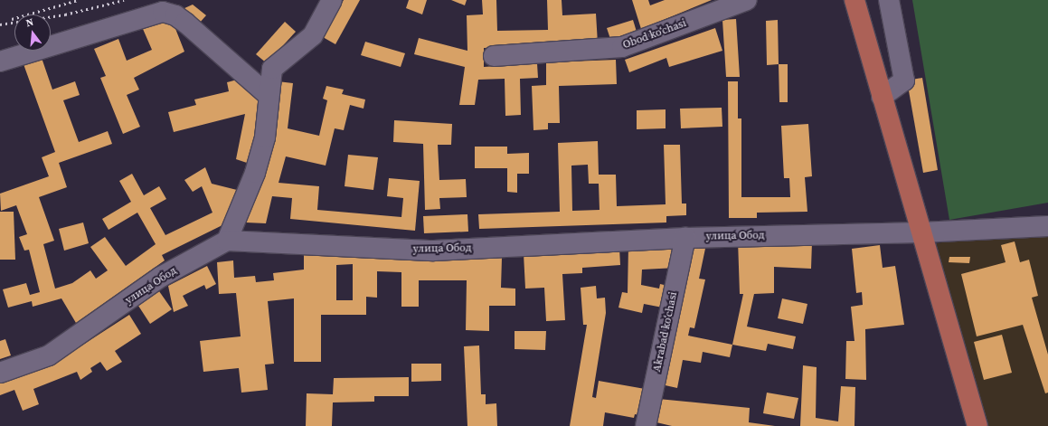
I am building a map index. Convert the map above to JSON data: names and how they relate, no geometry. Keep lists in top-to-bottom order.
{
  "streets": {
    "street": ["Obod koʻchasi", "улица Обод", "Akrabad koʻchasi"]
  },
  "crossings": [
    ["улица Обод", "Akrabad koʻchasi"]
  ],
  "north": "top"
}
